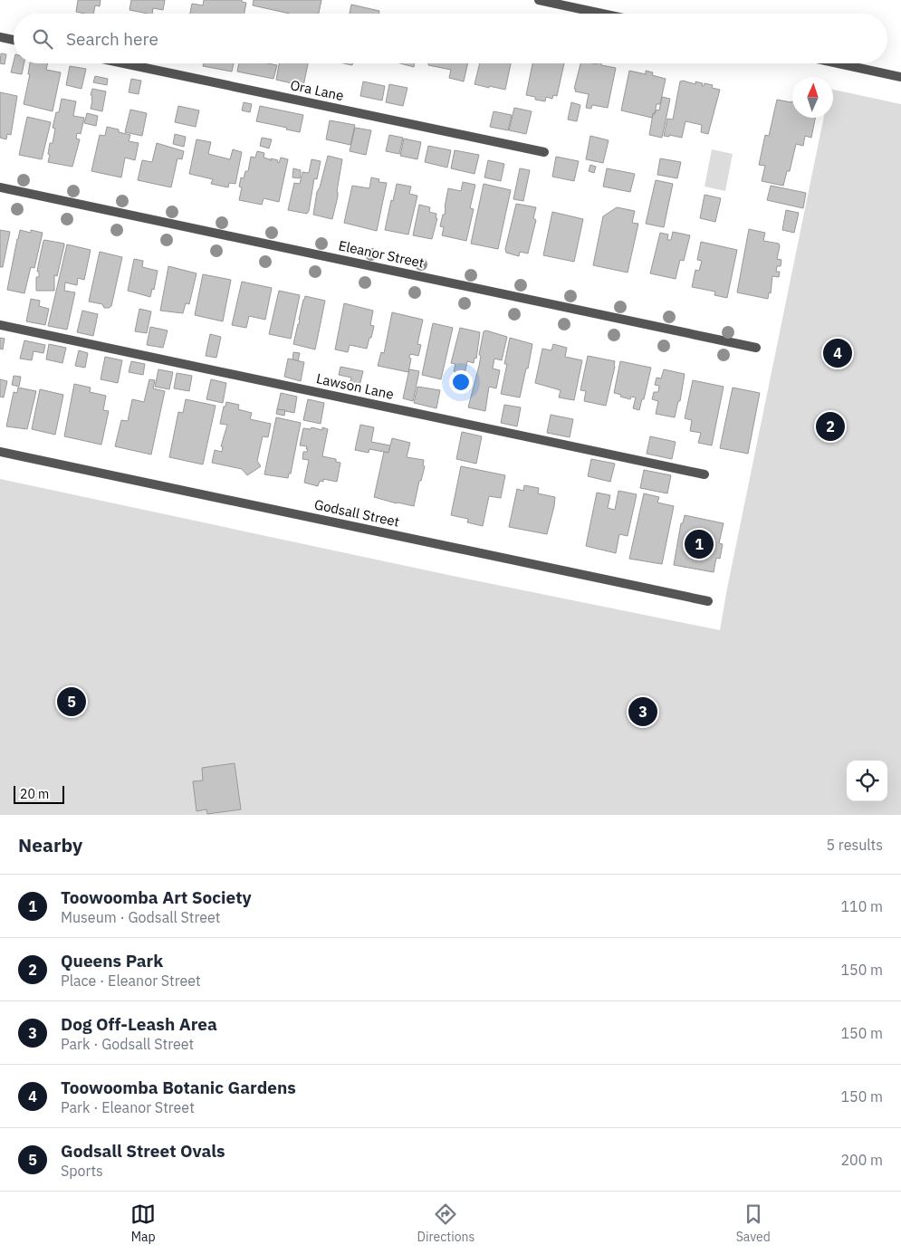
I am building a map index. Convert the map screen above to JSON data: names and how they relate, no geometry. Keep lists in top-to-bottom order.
{
  "streets": {
    "street": [
      "Ora Lane",
      "Eleanor Street",
      "Lawson Lane",
      "Godsall Street"
    ]
  },
  "scale_bar": "20 m",
  "north": "top",
  "page": {
    "search": "Search here",
    "pins": [
      "4",
      "2",
      "1",
      "5",
      "3"
    ],
    "scale": "20 m",
    "heading": ["Nearby", "5 results"],
    "list": [
      {
        "mark": "1",
        "name": "Toowoomba Art Society",
        "note": "Museum · Godsall Street",
        "value": "110 m"
      },
      {
        "mark": "2",
        "name": "Queens Park",
        "note": "Place · Eleanor Street",
        "value": "150 m"
      },
      {
        "mark": "3",
        "name": "Dog Off-Leash Area",
        "note": "Park · Godsall Street",
        "value": "150 m"
      },
      {
        "mark": "4",
        "name": "Toowoomba Botanic Gardens",
        "note": "Park · Eleanor Street",
        "value": "150 m"
      },
      {
        "mark": "5",
        "name": "Godsall Street Ovals",
        "note": "Sports",
        "value": "200 m"
      }
    ],
    "nav": ["Map", "Directions", "Saved"]
  }
}
